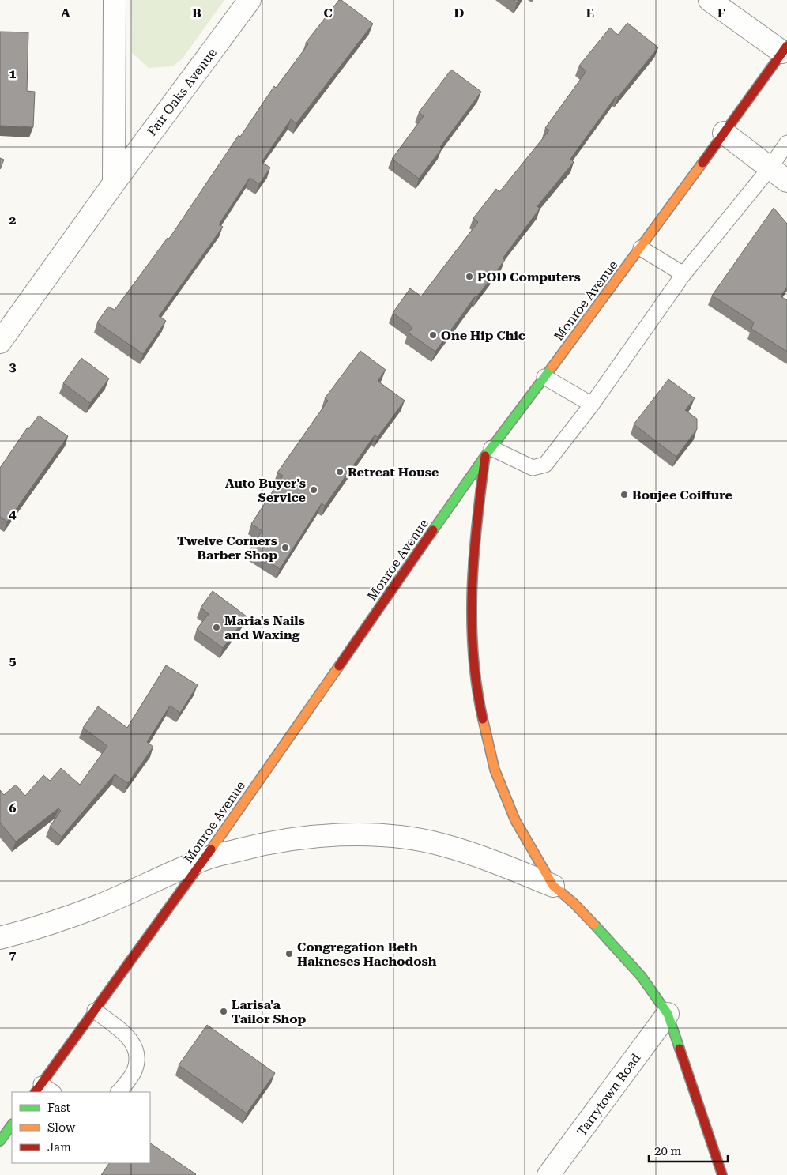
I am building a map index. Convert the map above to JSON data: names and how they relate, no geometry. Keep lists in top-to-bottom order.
{
  "streets": {
    "main road": ["Monroe Avenue"],
    "street": ["Fair Oaks Avenue", "Tarrytown Road"]
  },
  "places": [
    "POD Computers",
    "One Hip Chic",
    "Retreat House",
    "Auto Buyer's Service",
    "Boujee Coiffure",
    "Twelve Corners Barber Shop",
    "Maria's Nails and Waxing",
    "Congregation Beth Hakneses Hachodosh",
    "Larisa'a Tailor Shop"
  ],
  "legend": ["Fast", "Slow", "Jam"],
  "scale_bar": "20 m",
  "grid": {
    "columns": [
      "A",
      "B",
      "C",
      "D",
      "E",
      "F"
    ],
    "rows": [
      "1",
      "2",
      "3",
      "4",
      "5",
      "6",
      "7"
    ]
  }
}
